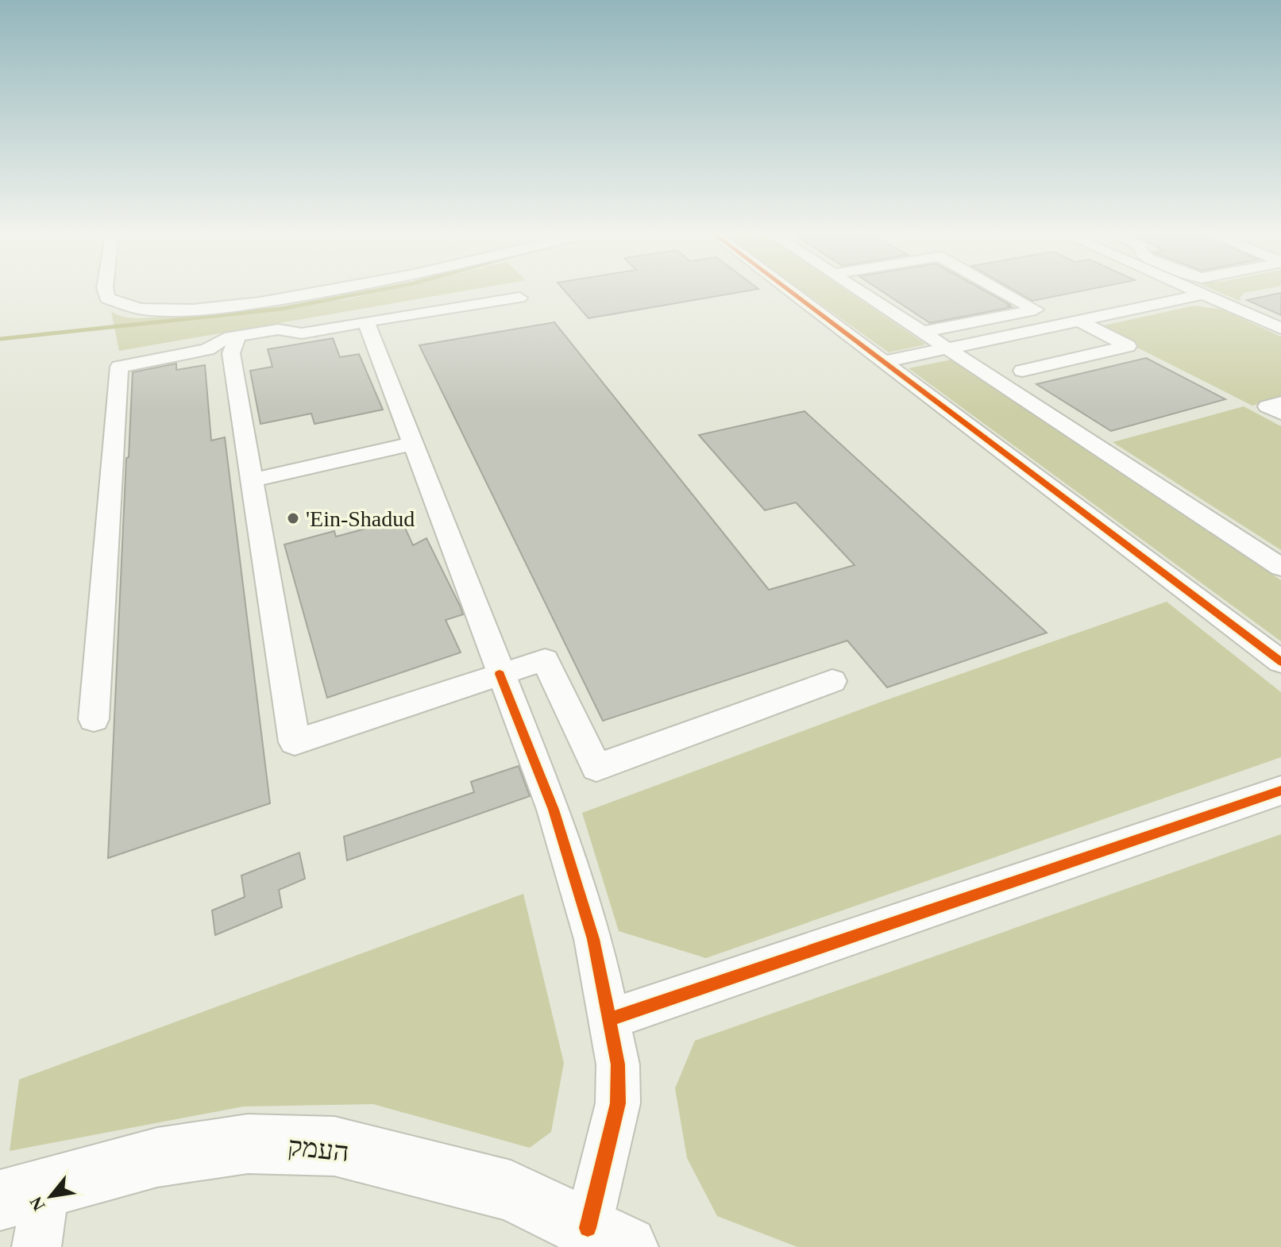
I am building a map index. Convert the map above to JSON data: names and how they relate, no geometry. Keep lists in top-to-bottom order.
{
  "streets": {
    "main road": ["העמק"]
  },
  "places": ["'Ein-Shadud"],
  "north": "bottom left"
}
